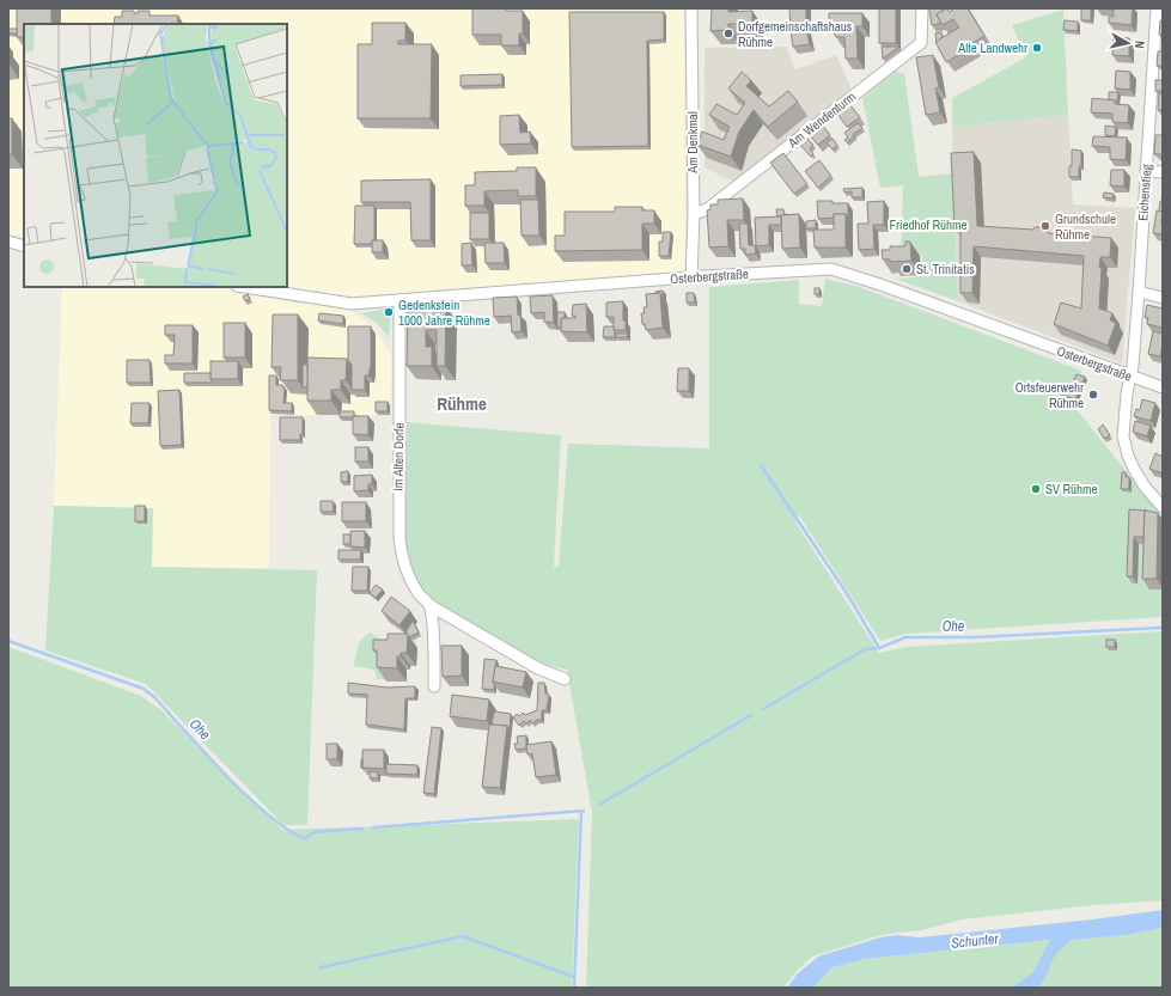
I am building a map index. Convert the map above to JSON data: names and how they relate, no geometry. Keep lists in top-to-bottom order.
{
  "streets": {
    "street": [
      "Am Wendenturm",
      "Am Denkmal",
      "Eichenstieg",
      "Osterbergstraße",
      "Im Alten Dorfe"
    ]
  },
  "crossings": [
    ["Am Wendenturm", "Am Denkmal"],
    ["Am Denkmal", "Osterbergstraße"],
    ["Eichenstieg", "Osterbergstraße"],
    ["Osterbergstraße", "Im Alten Dorfe"]
  ],
  "districts": ["Rühme"],
  "water": ["Ohe", "Schunter"],
  "parks": ["Friedhof Rühme"],
  "places": [
    "Dorfgemeinschaftshaus Rühme",
    "Alte Landwehr",
    "Grundschule Rühme",
    "St. Trinitatis",
    "Gedenkstein 1000 Jahre Rühme",
    "Ortsfeuerwehr Rühme",
    "SV Rühme"
  ],
  "north": "right"
}
